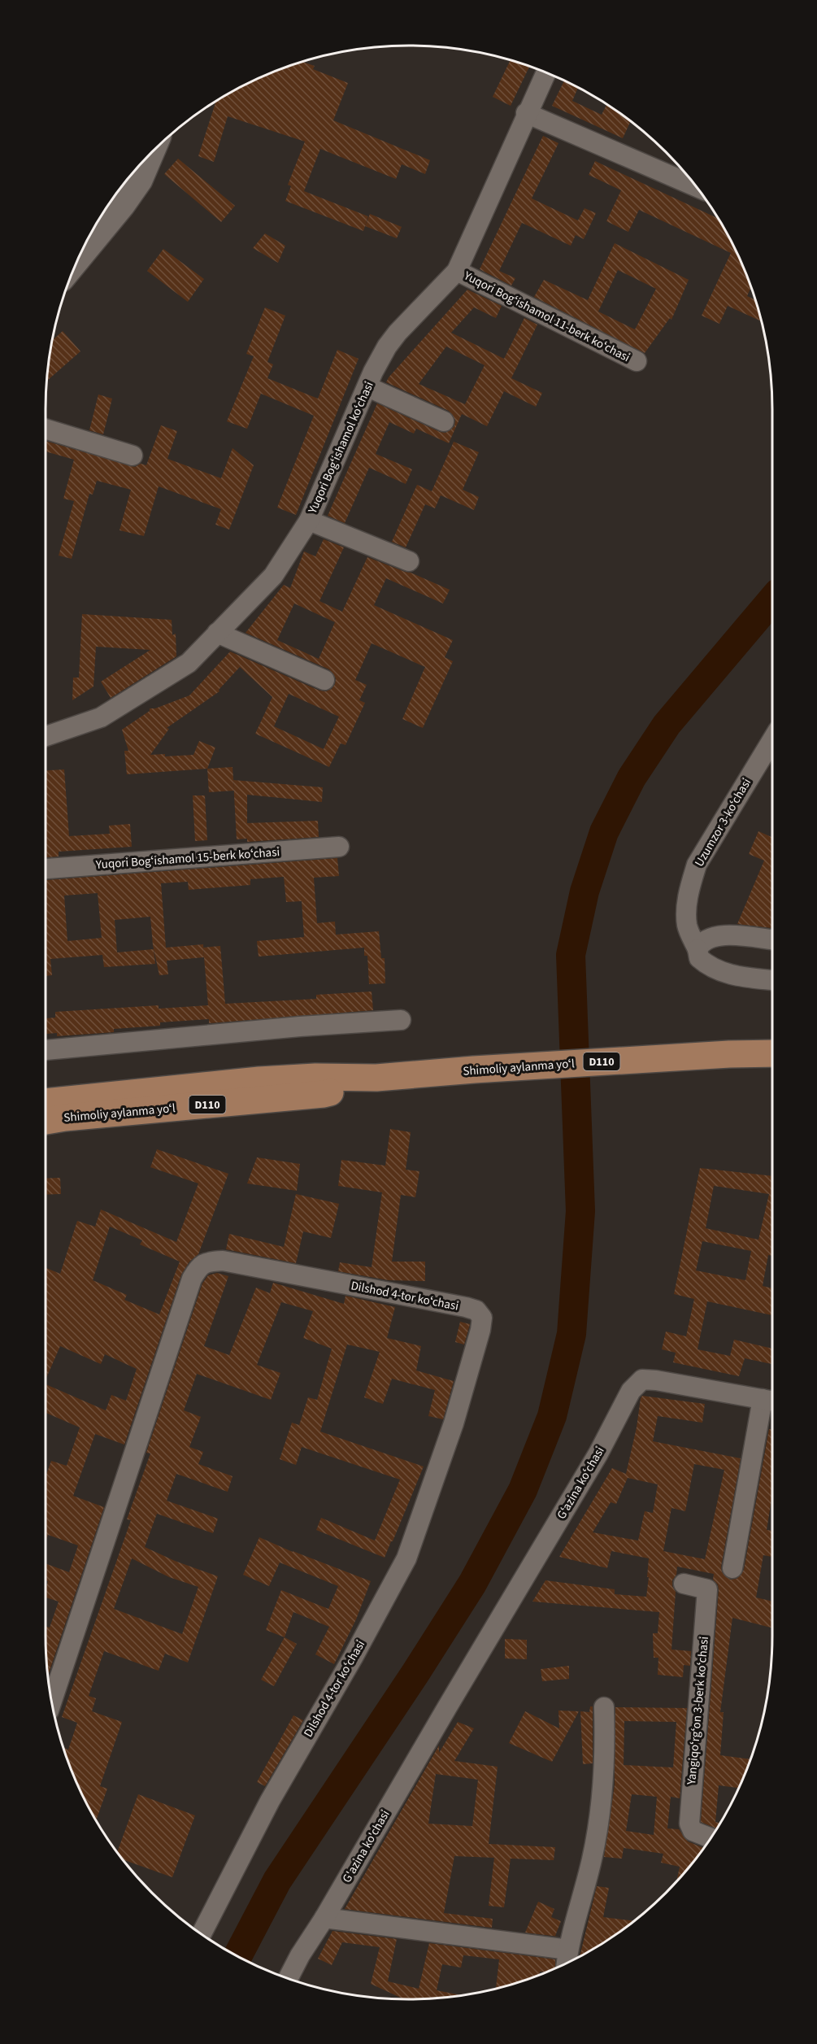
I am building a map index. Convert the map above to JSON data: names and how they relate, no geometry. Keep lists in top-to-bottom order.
{
  "streets": {
    "main road": ["D110", "Shimoliy aylanma yoʻl"],
    "street": [
      "Yuqori Bogʻishamol 11-berk koʻchasi",
      "Yuqori Bogʻishamol koʻchasi",
      "Uzumzor 3-koʻchasi",
      "Yuqori Bogʻishamol 15-berk koʻchasi",
      "Dilshod 4-tor koʻchasi",
      "Gʻazina koʻchasi",
      "Yangiqoʻrgʻon 3-berk koʻchasi",
      "G'azina ko'chasi"
    ]
  },
  "crossings": [
    ["Yuqori Bogʻishamol 11-berk koʻchasi", "Yuqori Bogʻishamol koʻchasi"],
    ["Gʻazina koʻchasi", "G'azina ko'chasi"]
  ]
}
